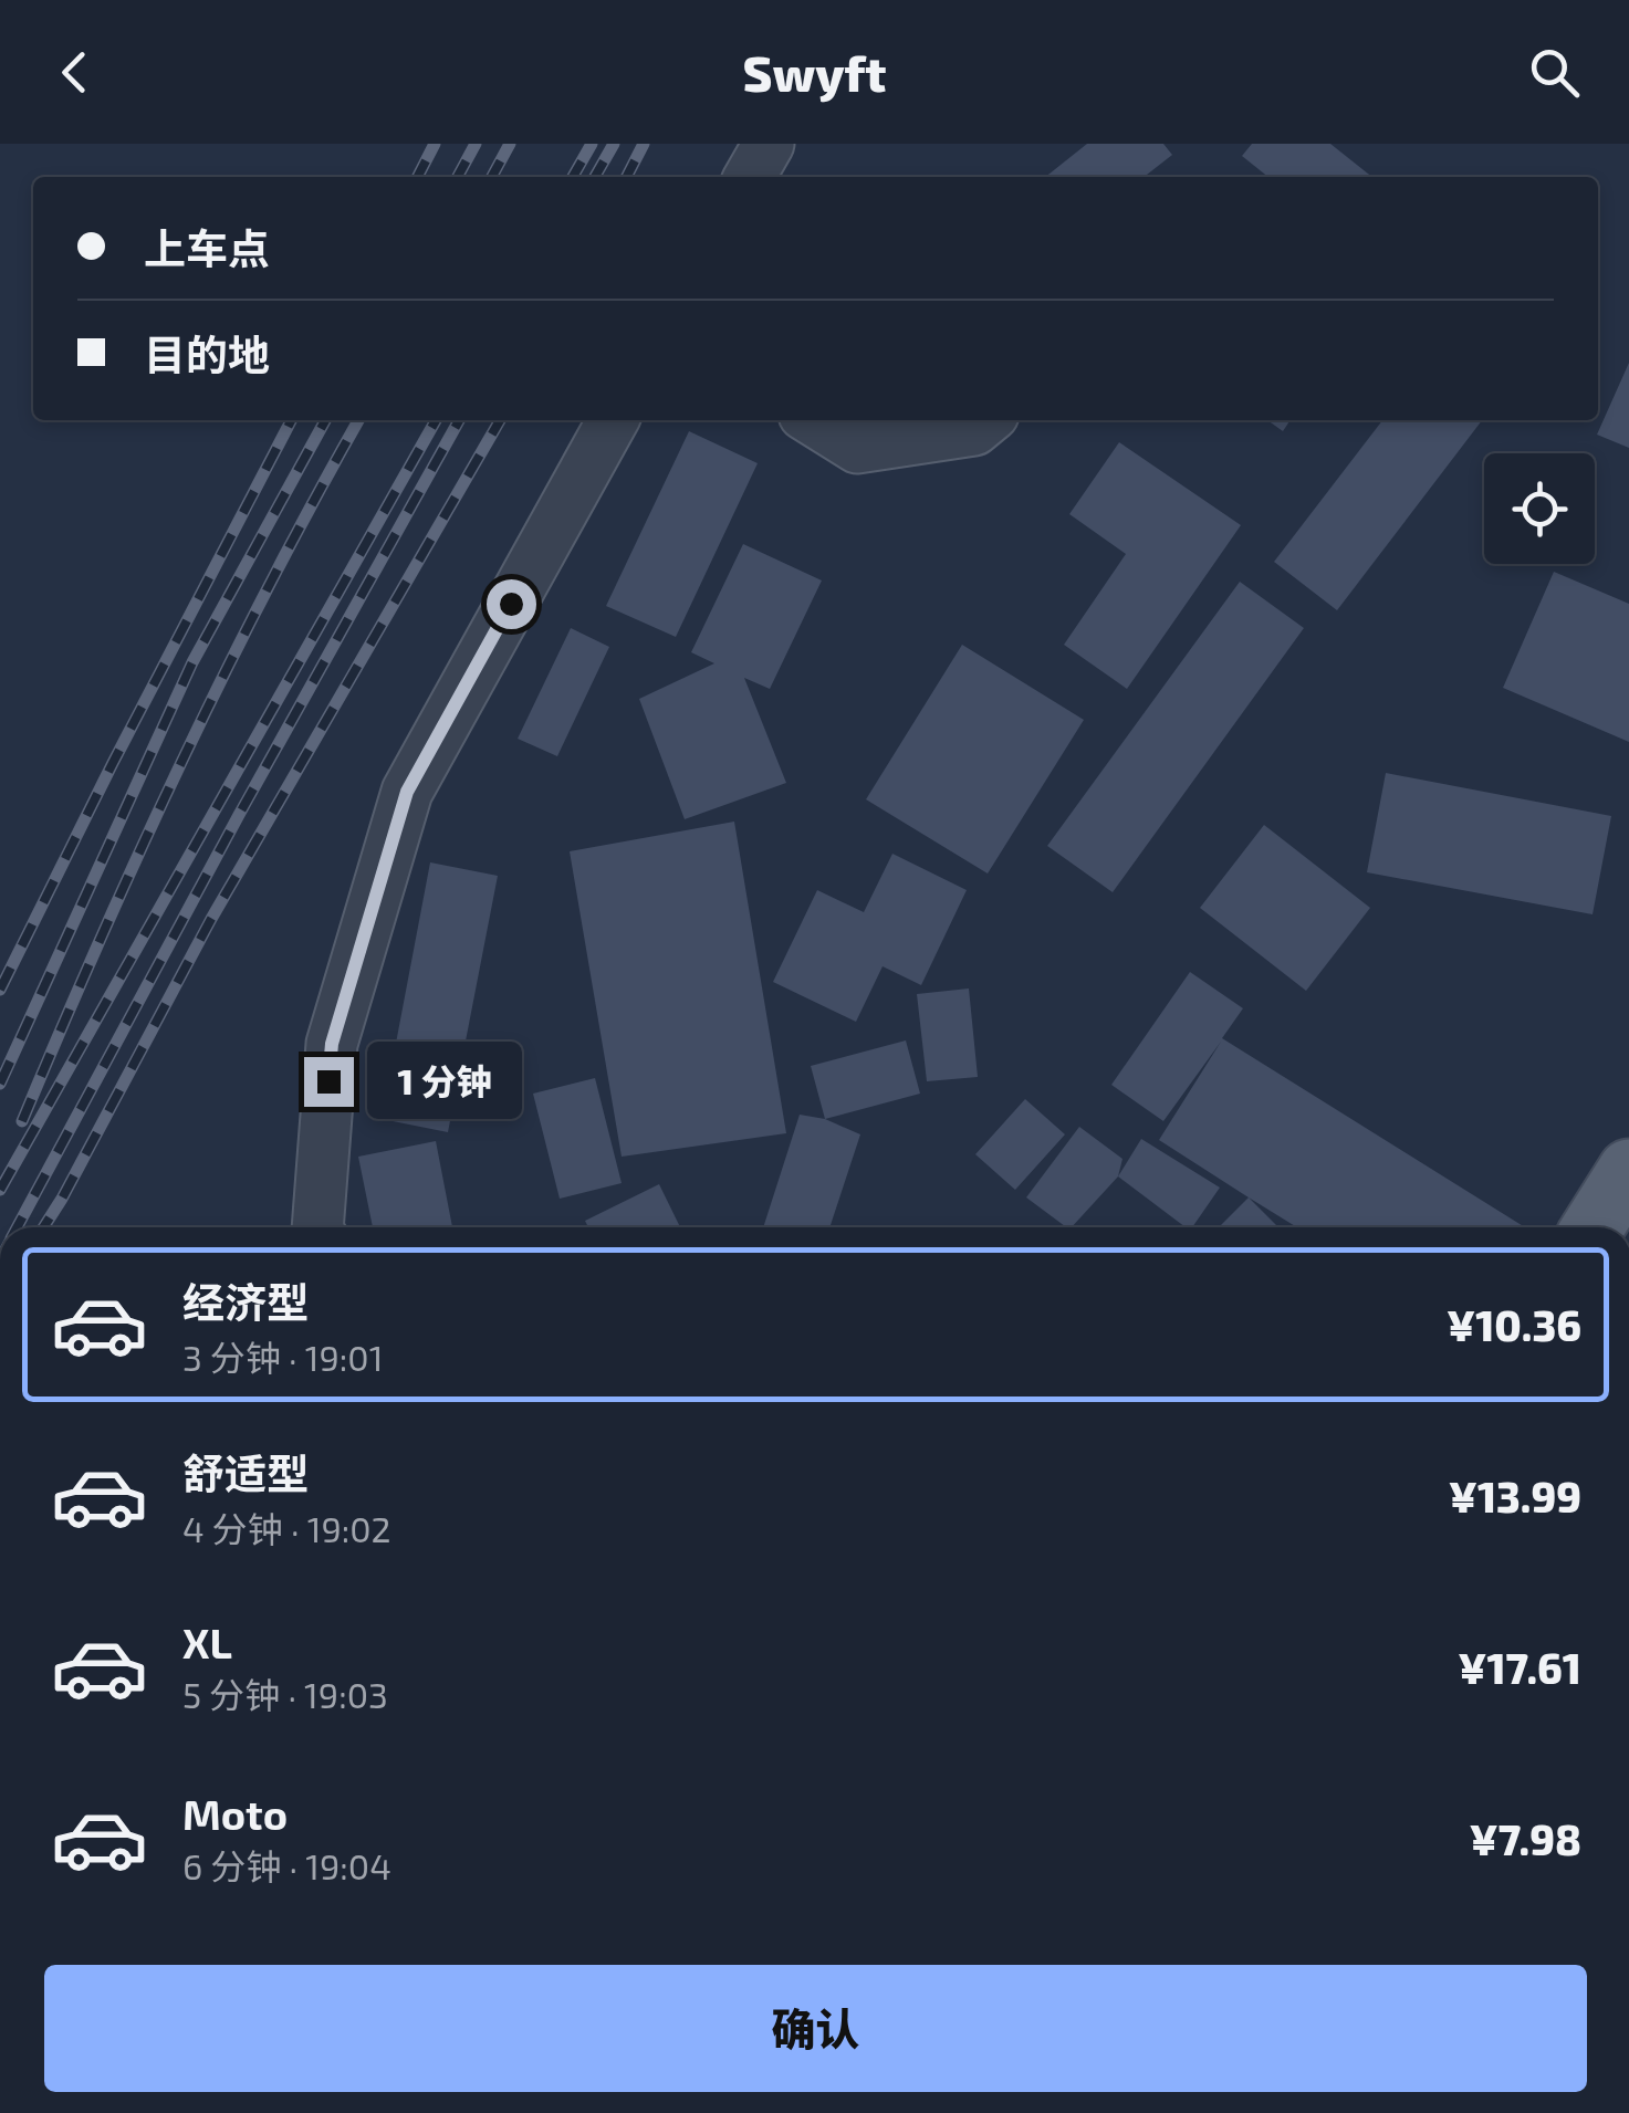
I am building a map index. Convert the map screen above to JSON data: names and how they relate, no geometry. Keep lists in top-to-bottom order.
{
  "page": {
    "header": "Swyft",
    "banner": ["上车点", "目的地"],
    "bubble": "1 分钟",
    "list": [
      {
        "name": "经济型",
        "note": "3 分钟 · 19:01",
        "value": "¥10.36"
      },
      {
        "name": "舒适型",
        "note": "4 分钟 · 19:02",
        "value": "¥13.99"
      },
      {
        "name": "XL",
        "note": "5 分钟 · 19:03",
        "value": "¥17.61"
      },
      {
        "name": "Moto",
        "note": "6 分钟 · 19:04",
        "value": "¥7.98"
      }
    ],
    "buttons": "确认"
  }
}
